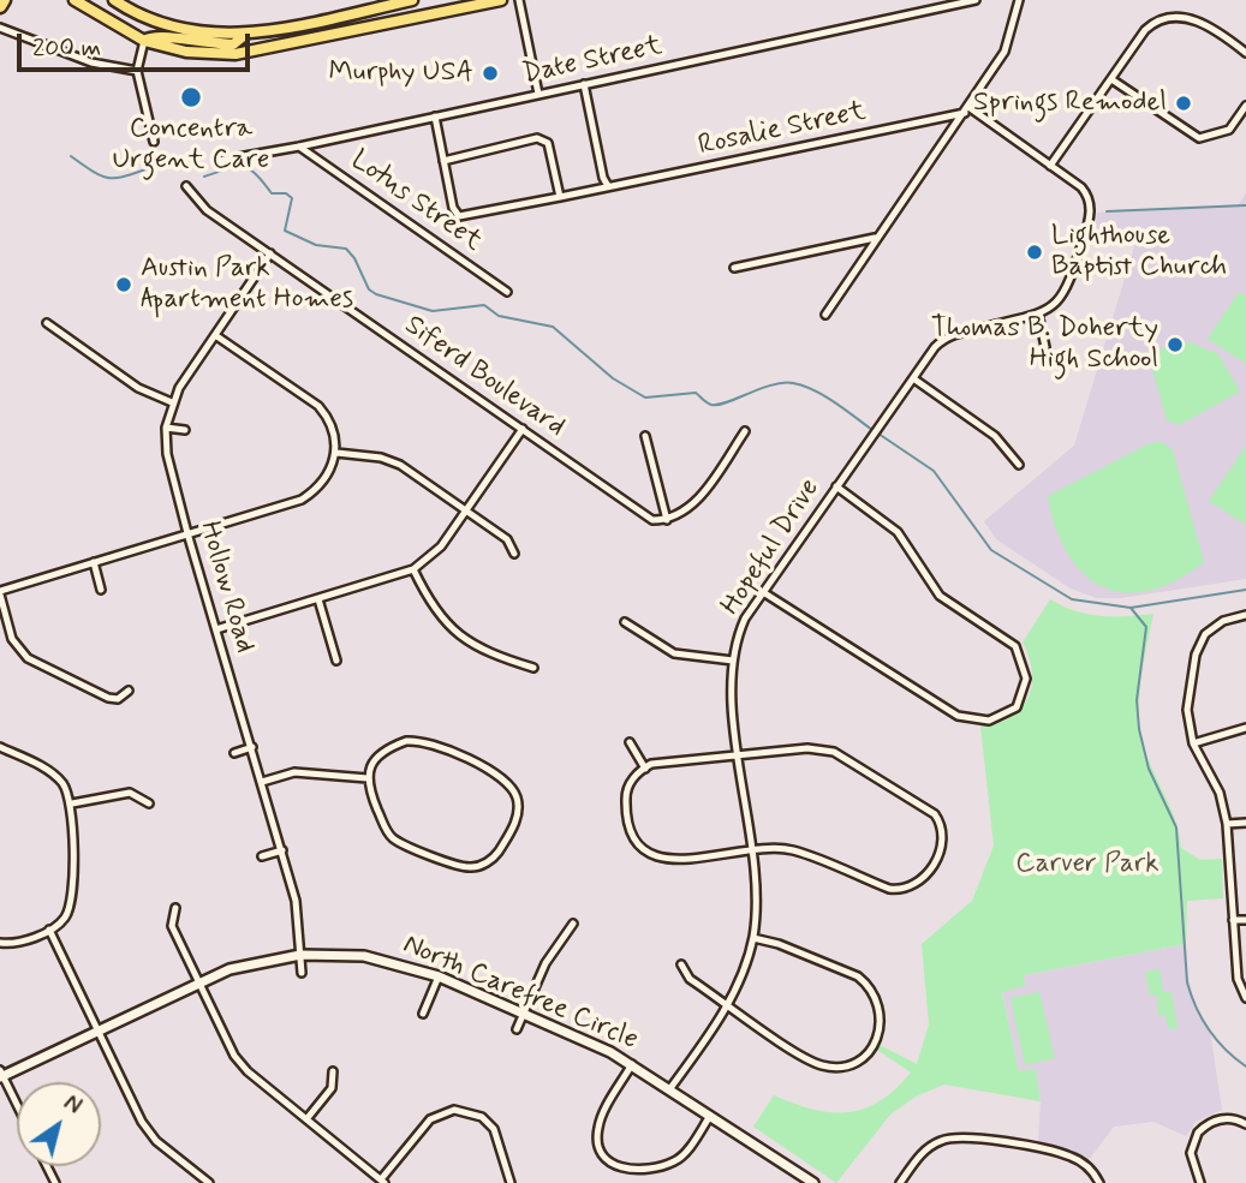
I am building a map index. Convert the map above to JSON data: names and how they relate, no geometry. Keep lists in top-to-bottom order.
{
  "streets": {
    "main road": ["North Carefree Circle"],
    "street": [
      "Date Street",
      "Rosalie Street",
      "Lotus Street",
      "Siferd Boulevard",
      "Hopeful Drive",
      "Hollow Road"
    ]
  },
  "crossings": [
    ["Date Street", "Lotus Street"],
    ["Rosalie Street", "Hopeful Drive"],
    ["Siferd Boulevard", "Hollow Road"],
    ["Hopeful Drive", "North Carefree Circle"],
    ["Hollow Road", "North Carefree Circle"]
  ],
  "parks": ["Carver Park"],
  "places": [
    "Murphy USA",
    "Concentra Urgent Care",
    "Springs Remodel",
    "Lighthouse Baptist Church",
    "Austin Park Apartment Homes",
    "Thomas B. Doherty High School"
  ],
  "scale_bar": "200 m",
  "north": "top right"
}
